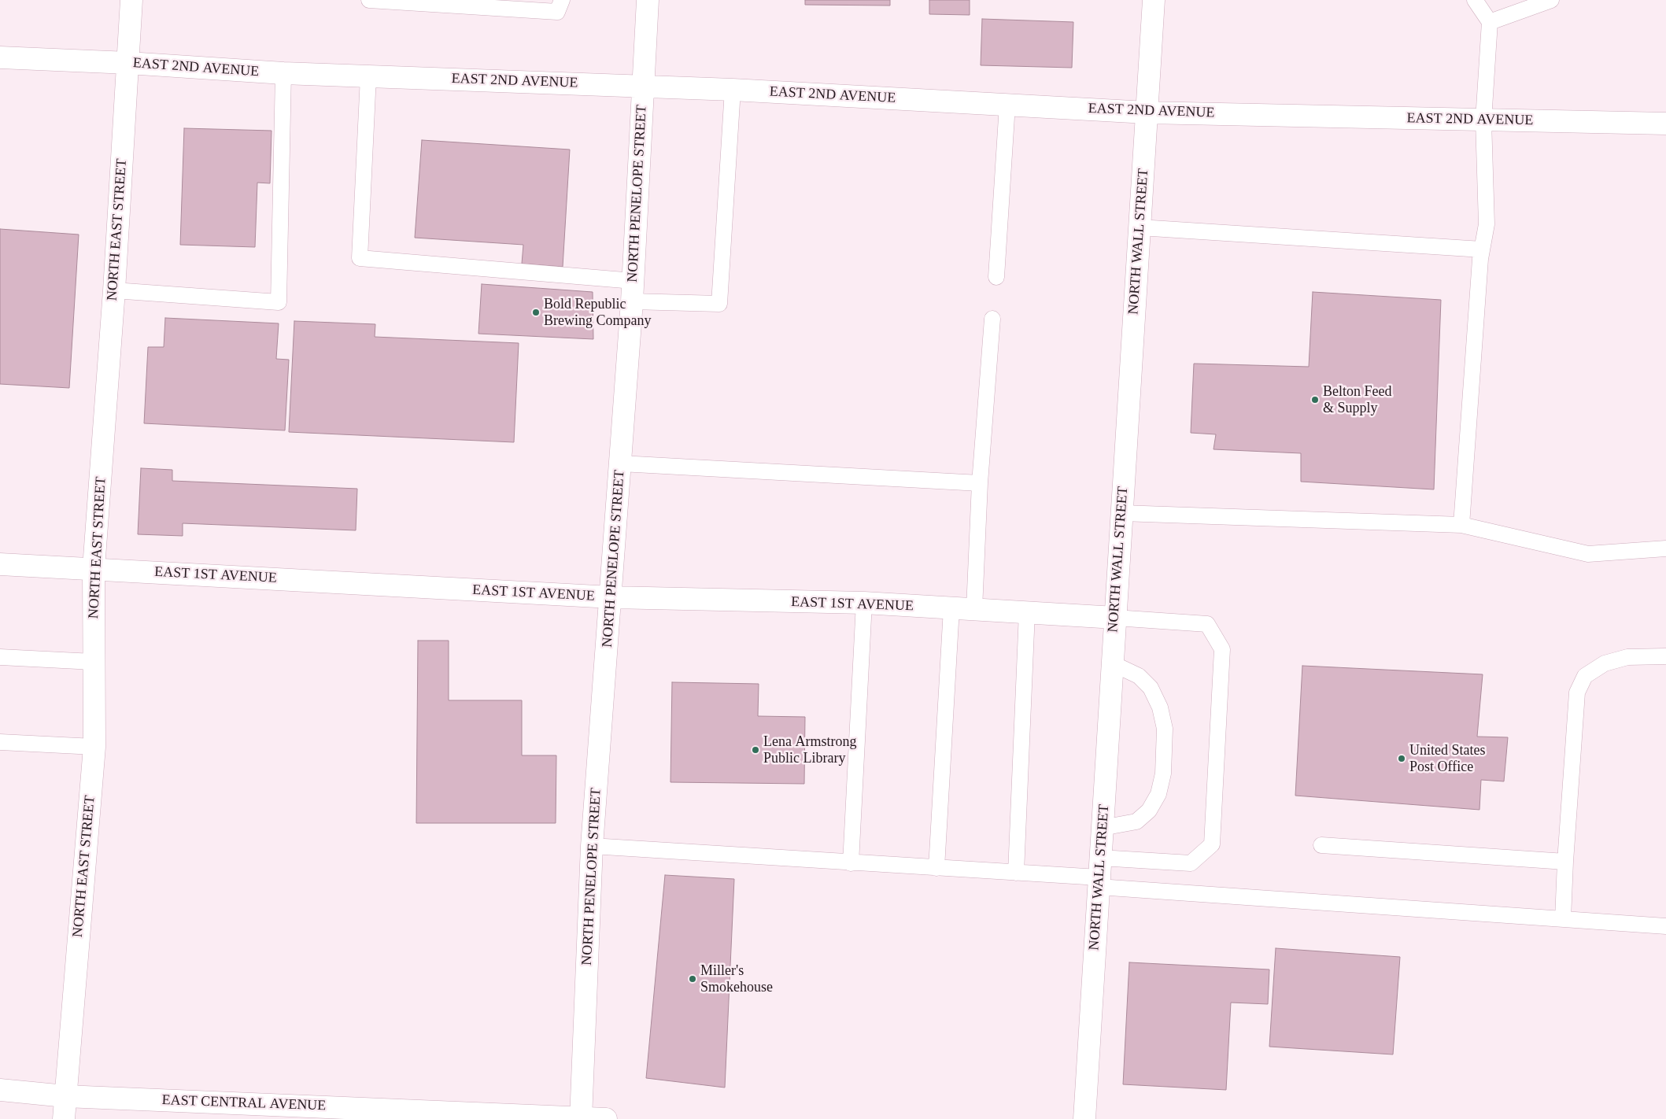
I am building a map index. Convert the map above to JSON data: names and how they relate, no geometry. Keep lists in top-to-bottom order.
{
  "streets": {
    "street": [
      "EAST 2ND AVENUE",
      "NORTH PENELOPE STREET",
      "NORTH EAST STREET",
      "NORTH WALL STREET",
      "EAST 1ST AVENUE",
      "EAST CENTRAL AVENUE"
    ]
  },
  "crossings": [
    ["EAST 2ND AVENUE", "NORTH PENELOPE STREET"],
    ["EAST 2ND AVENUE", "NORTH EAST STREET"],
    ["EAST 2ND AVENUE", "NORTH WALL STREET"],
    ["NORTH PENELOPE STREET", "EAST 1ST AVENUE"],
    ["NORTH PENELOPE STREET", "EAST CENTRAL AVENUE"],
    ["NORTH EAST STREET", "EAST 1ST AVENUE"],
    ["NORTH EAST STREET", "EAST CENTRAL AVENUE"],
    ["NORTH WALL STREET", "EAST 1ST AVENUE"]
  ],
  "places": [
    "Bold Republic Brewing Company",
    "Belton Feed & Supply",
    "Lena Armstrong Public Library",
    "United States Post Office",
    "Miller's Smokehouse"
  ]
}
